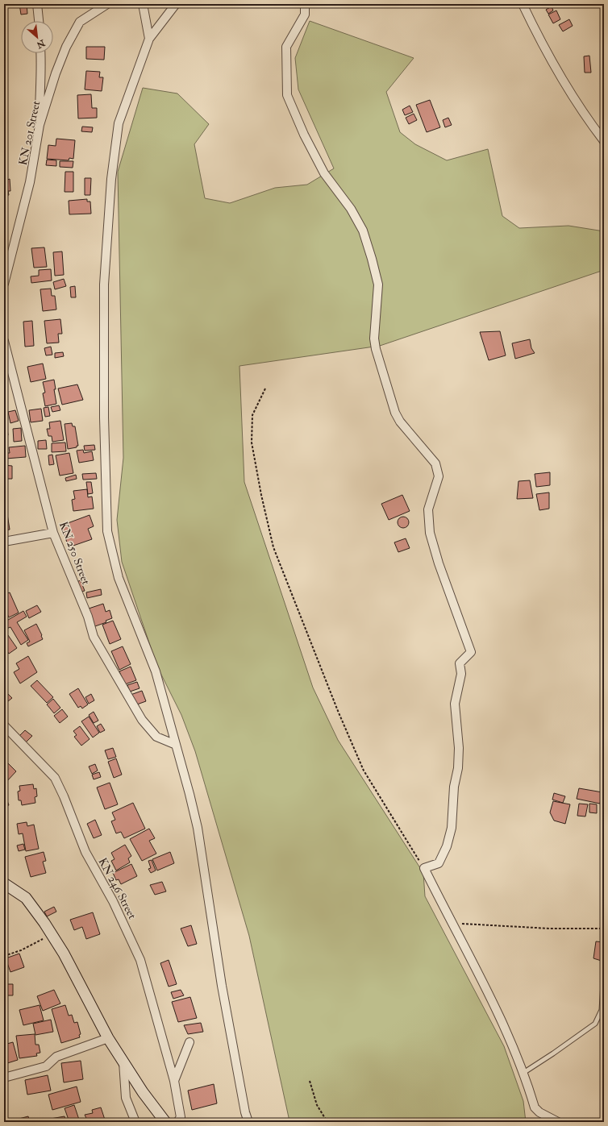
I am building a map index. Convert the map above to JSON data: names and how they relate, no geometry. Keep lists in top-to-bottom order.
{
  "streets": {
    "street": ["KN 201 Street", "KN 250 Street", "KN 246 Street"]
  },
  "north": "bottom right"
}
